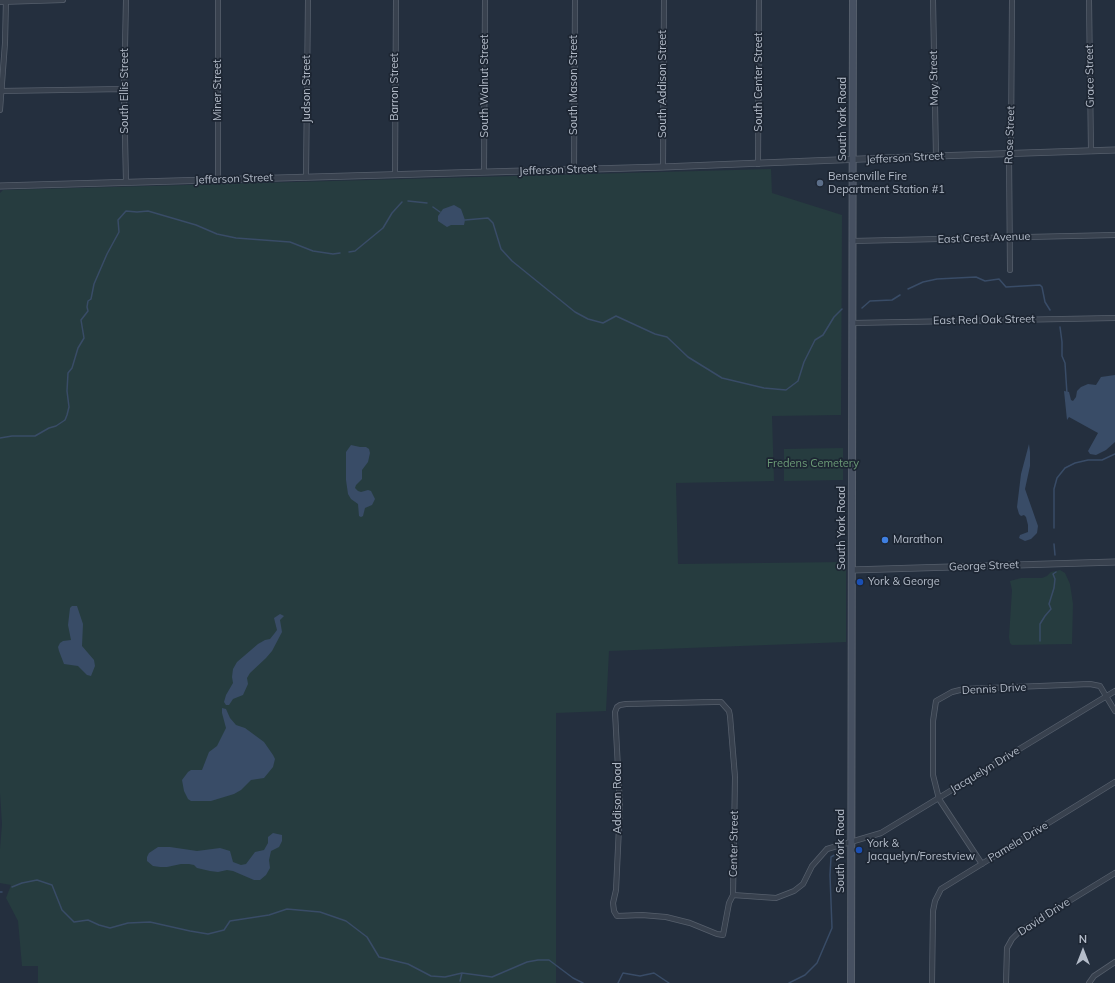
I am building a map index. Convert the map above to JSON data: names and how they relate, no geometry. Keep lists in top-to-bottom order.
{
  "streets": {
    "main road": ["South York Road"],
    "street": [
      "Grace Street",
      "May Street",
      "South Center Street",
      "South Addison Street",
      "South Mason Street",
      "South Walnut Street",
      "Barron Street",
      "Judson Street",
      "Miner Street",
      "South Ellis Street",
      "Rose Street",
      "Jefferson Street",
      "East Crest Avenue",
      "East Red Oak Street",
      "George Street",
      "Dennis Drive",
      "Jacquelyn Drive",
      "Addison Road",
      "Pamela Drive",
      "Center Street",
      "David Drive"
    ]
  },
  "crossings": [
    ["Grace Street", "Jefferson Street"],
    ["May Street", "Jefferson Street"],
    ["South Center Street", "Jefferson Street"],
    ["South Addison Street", "Jefferson Street"],
    ["South Mason Street", "Jefferson Street"],
    ["South Walnut Street", "Jefferson Street"],
    ["Barron Street", "Jefferson Street"],
    ["Judson Street", "Jefferson Street"],
    ["Miner Street", "Jefferson Street"],
    ["South Ellis Street", "Jefferson Street"],
    ["South York Road", "Jefferson Street"],
    ["South York Road", "East Crest Avenue"],
    ["South York Road", "East Red Oak Street"],
    ["South York Road", "George Street"],
    ["South York Road", "Jacquelyn Drive"],
    ["Rose Street", "Jefferson Street"],
    ["Rose Street", "East Crest Avenue"],
    ["Dennis Drive", "Jacquelyn Drive"],
    ["Dennis Drive", "Pamela Drive"],
    ["Jacquelyn Drive", "Center Street"],
    ["Addison Road", "Center Street"]
  ],
  "parks": ["Fredens Cemetery"],
  "places": [
    "Bensenville Fire Department Station #1",
    "Marathon",
    "York & George",
    "York & Jacquelyn/Forestview"
  ],
  "north": "top"
}
